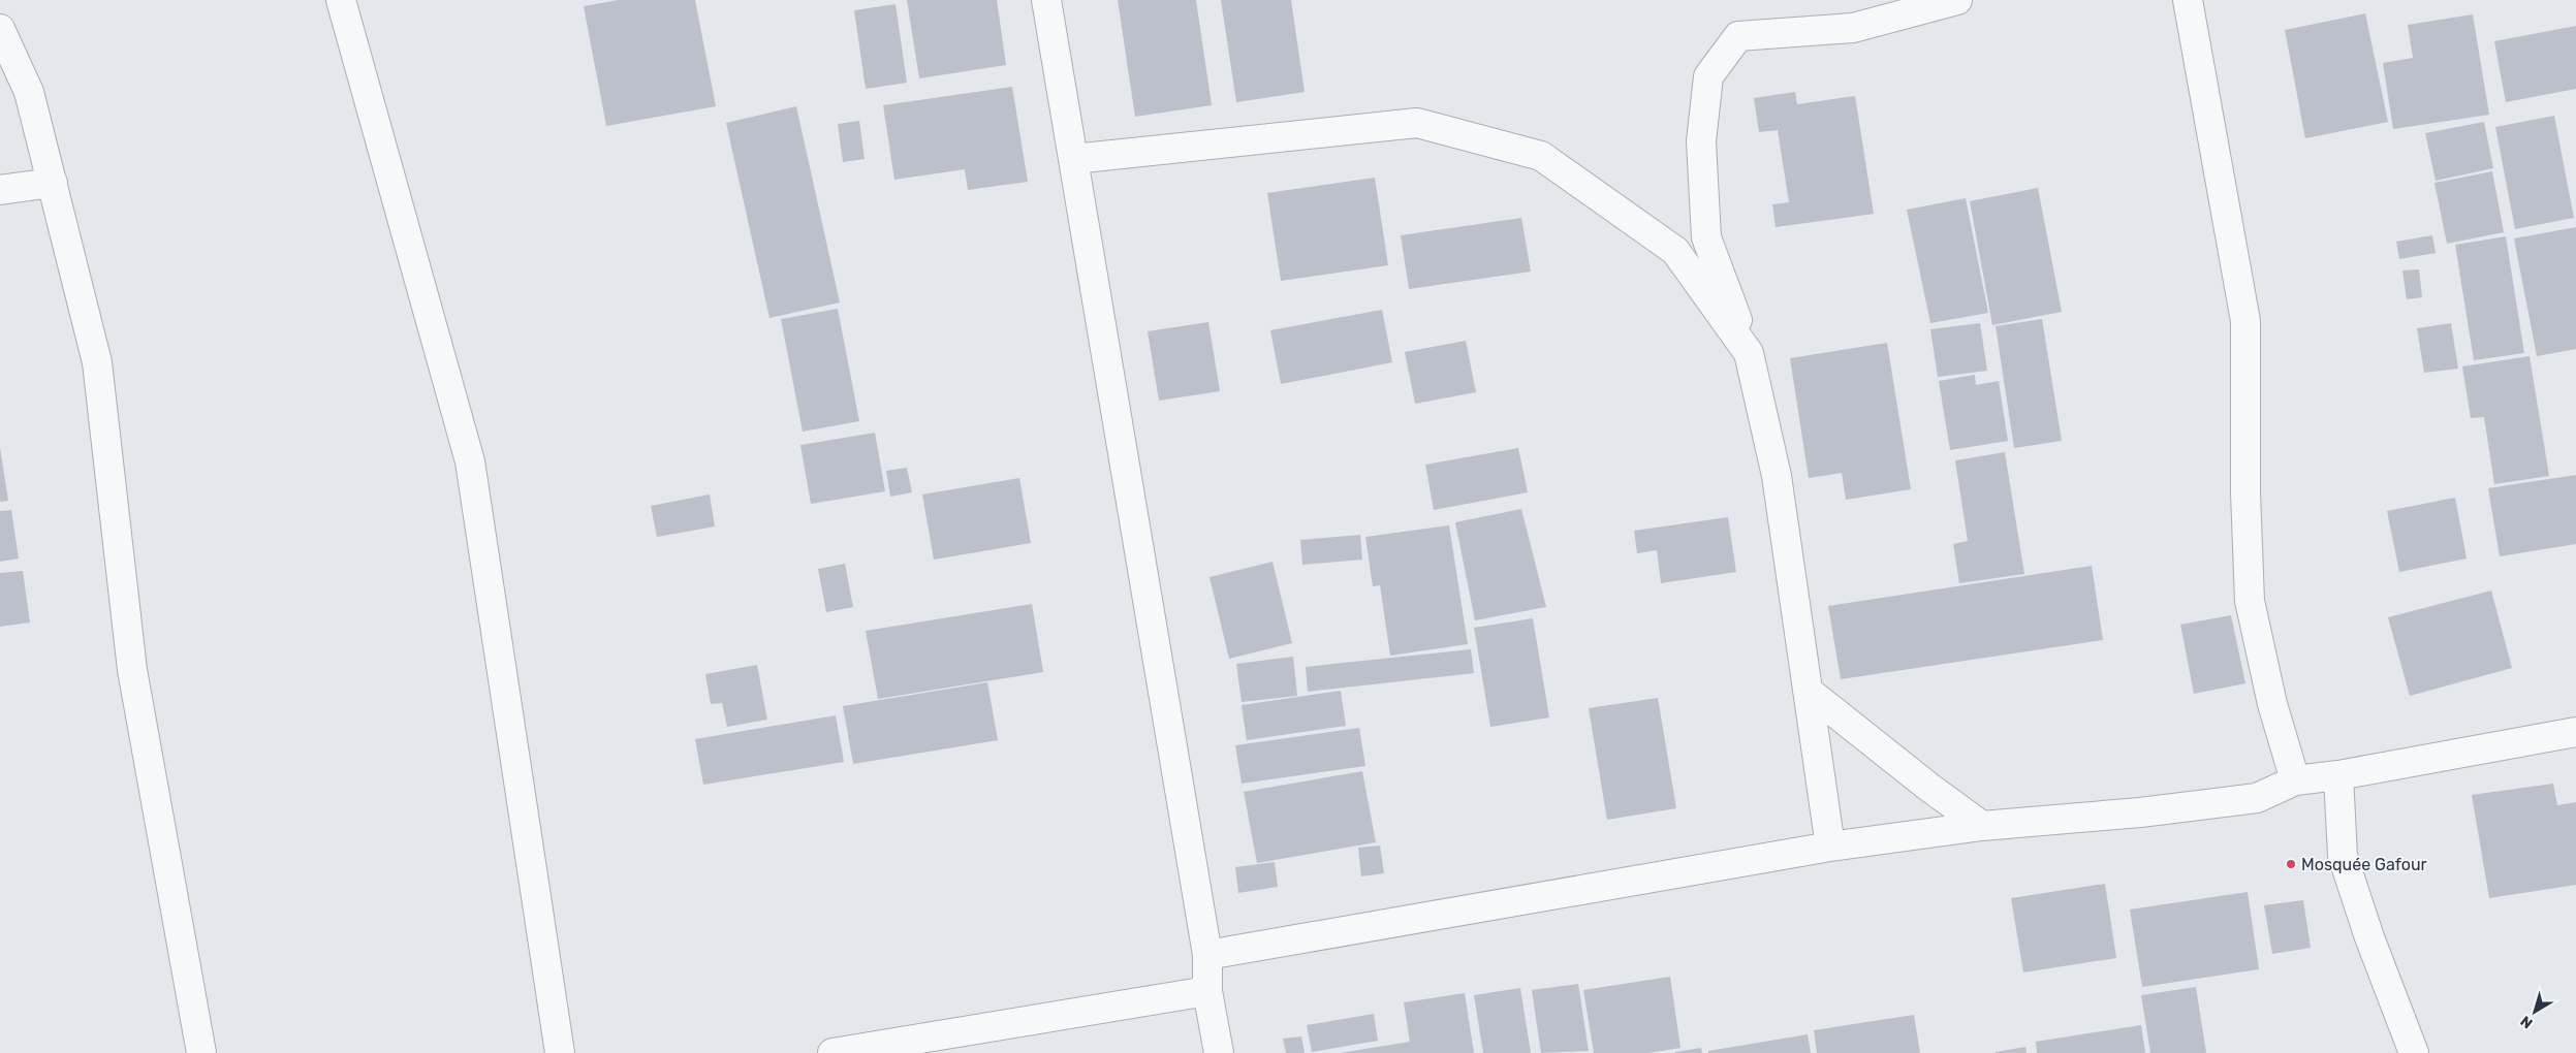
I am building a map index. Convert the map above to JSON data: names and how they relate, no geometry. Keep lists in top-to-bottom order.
{
  "places": ["Mosquée Gafour"],
  "north": "bottom left"
}
